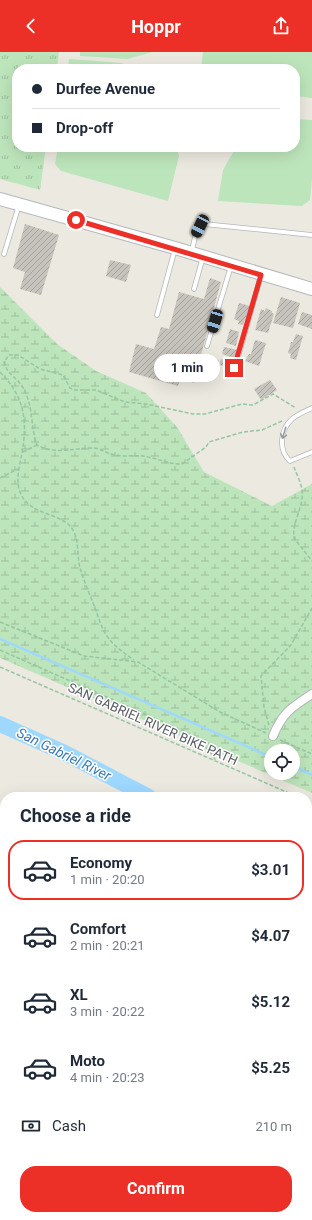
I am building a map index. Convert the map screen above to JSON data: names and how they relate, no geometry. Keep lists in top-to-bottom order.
{
  "streets": {
    "path": ["SAN GABRIEL RIVER BIKE PATH"]
  },
  "water": ["San Gabriel River"],
  "page": {
    "header": "Hoppr",
    "banner": ["Durfee Avenue", "Drop-off"],
    "bubble": "1 min",
    "heading": "Choose a ride",
    "list": [
      {
        "name": "Economy",
        "note": "1 min · 20:20",
        "value": "$3.01"
      },
      {
        "name": "Comfort",
        "note": "2 min · 20:21",
        "value": "$4.07"
      },
      {
        "name": "XL",
        "note": "3 min · 20:22",
        "value": "$5.12"
      },
      {
        "name": "Moto",
        "note": "4 min · 20:23",
        "value": "$5.25"
      }
    ],
    "pay": ["Cash", "210 m"],
    "buttons": "Confirm"
  }
}
